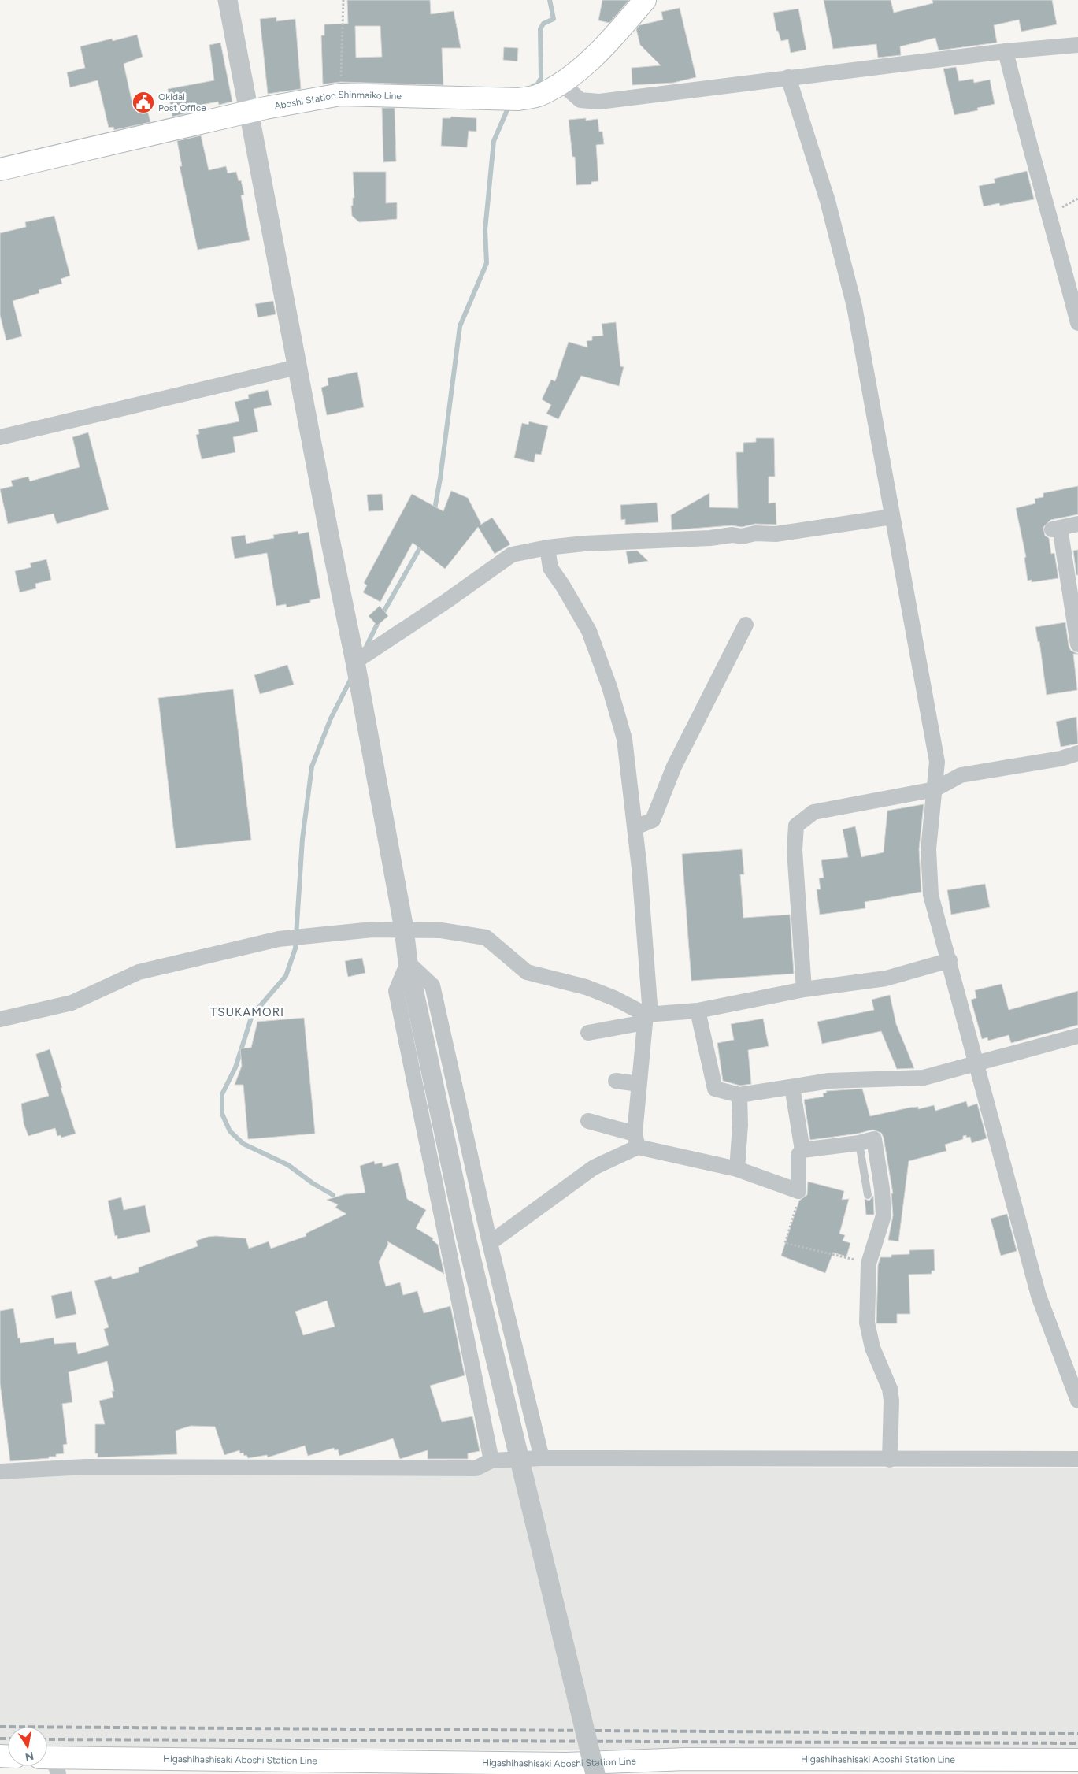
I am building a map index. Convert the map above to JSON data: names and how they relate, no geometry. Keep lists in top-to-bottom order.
{
  "streets": {
    "main road": ["Aboshi Station Shinmaiko Line", "Higashihashisaki Aboshi Station Line"]
  },
  "districts": ["TSUKAMORI"],
  "places": {
    "public building": ["Okidai Post Office"]
  },
  "north": "bottom"
}
